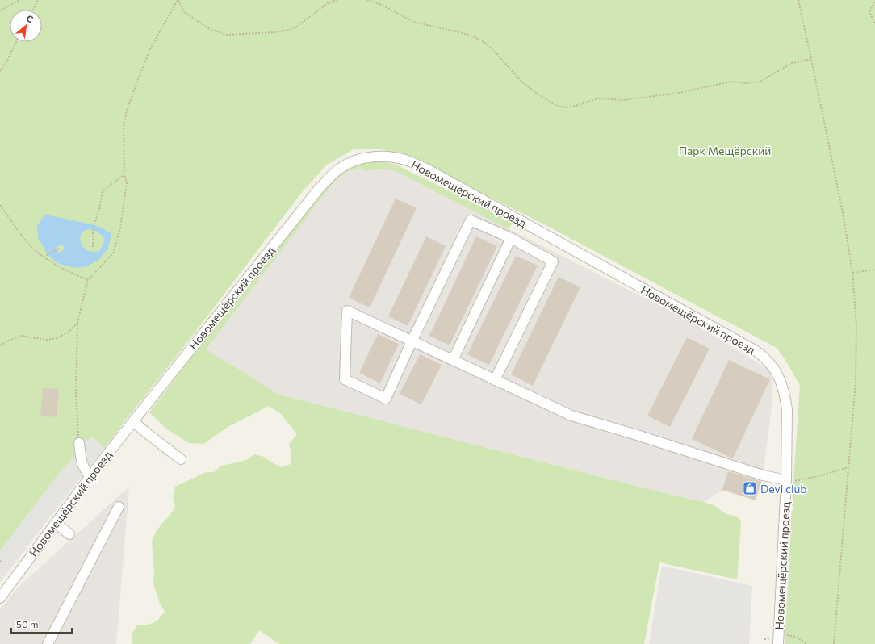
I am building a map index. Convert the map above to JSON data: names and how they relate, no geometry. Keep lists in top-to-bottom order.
{
  "streets": {
    "street": ["Новомещёрский проезд"]
  },
  "parks": ["Парк Мещёрский"],
  "places": {
    "shop": ["Devi club"]
  },
  "scale_bar": "50 m",
  "north": "top right"
}
